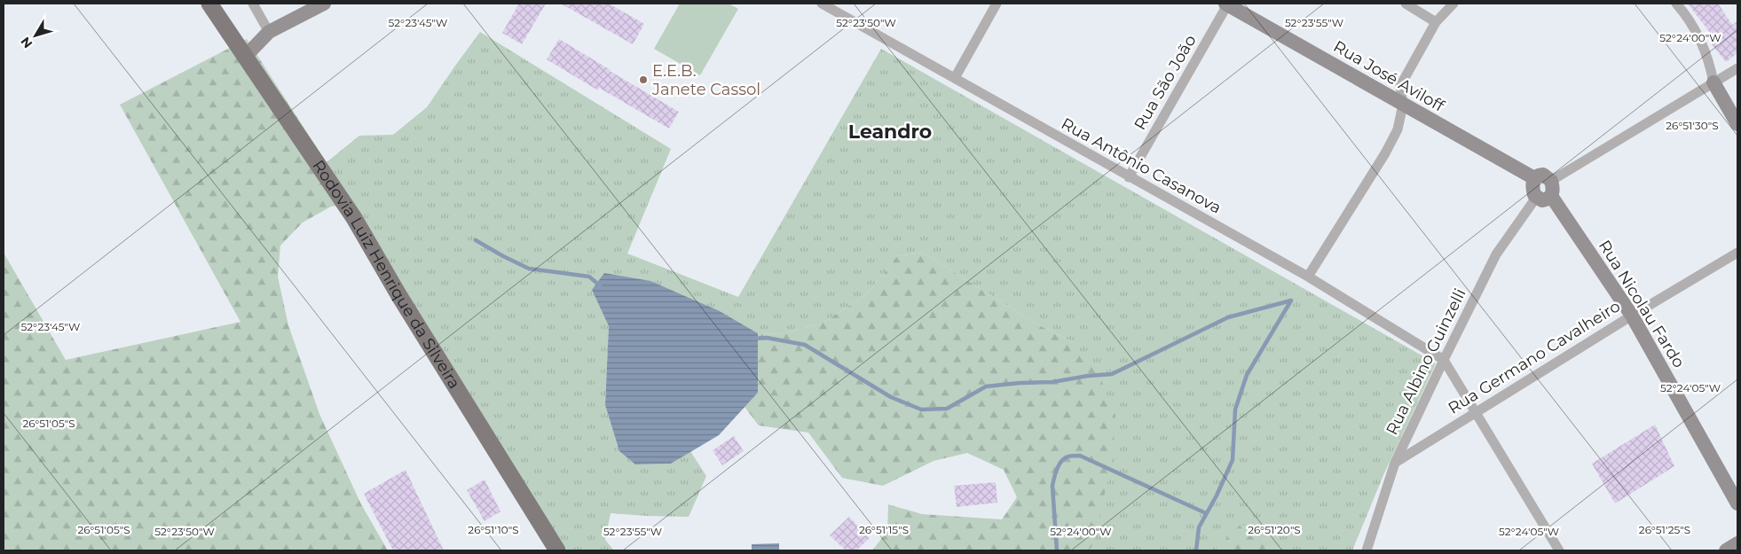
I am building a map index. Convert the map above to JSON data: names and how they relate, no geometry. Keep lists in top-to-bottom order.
{
  "streets": {
    "main road": ["Rodovia Luiz Henrique da Silveira"],
    "street": [
      "Rua José Aviloff",
      "Rua São João",
      "Rua Antônio Casanova",
      "Rua Nicolau Fardo",
      "Rua Germano Cavalheiro",
      "Rua Albino Guinzelli"
    ]
  },
  "crossings": [
    ["Rua José Aviloff", "Rua São João"],
    ["Rua José Aviloff", "Rua Nicolau Fardo"],
    ["Rua José Aviloff", "Rua Albino Guinzelli"],
    ["Rua São João", "Rua Antônio Casanova"],
    ["Rua Antônio Casanova", "Rua Albino Guinzelli"],
    ["Rua Nicolau Fardo", "Rua Germano Cavalheiro"],
    ["Rua Nicolau Fardo", "Rua Albino Guinzelli"],
    ["Rua Germano Cavalheiro", "Rua Albino Guinzelli"]
  ],
  "districts": ["Leandro"],
  "places": ["E.E.B. Janete Cassol"],
  "north": "bottom left",
  "coordinates": [
    "52°23'45\"W",
    "52°23'50\"W",
    "52°23'55\"W",
    "52°24'00\"W",
    "26°51'30\"S",
    "52°24'05\"W",
    "26°51'05\"S",
    "26°51'10\"S",
    "26°51'15\"S",
    "26°51'20\"S",
    "26°51'25\"S"
  ]
}
